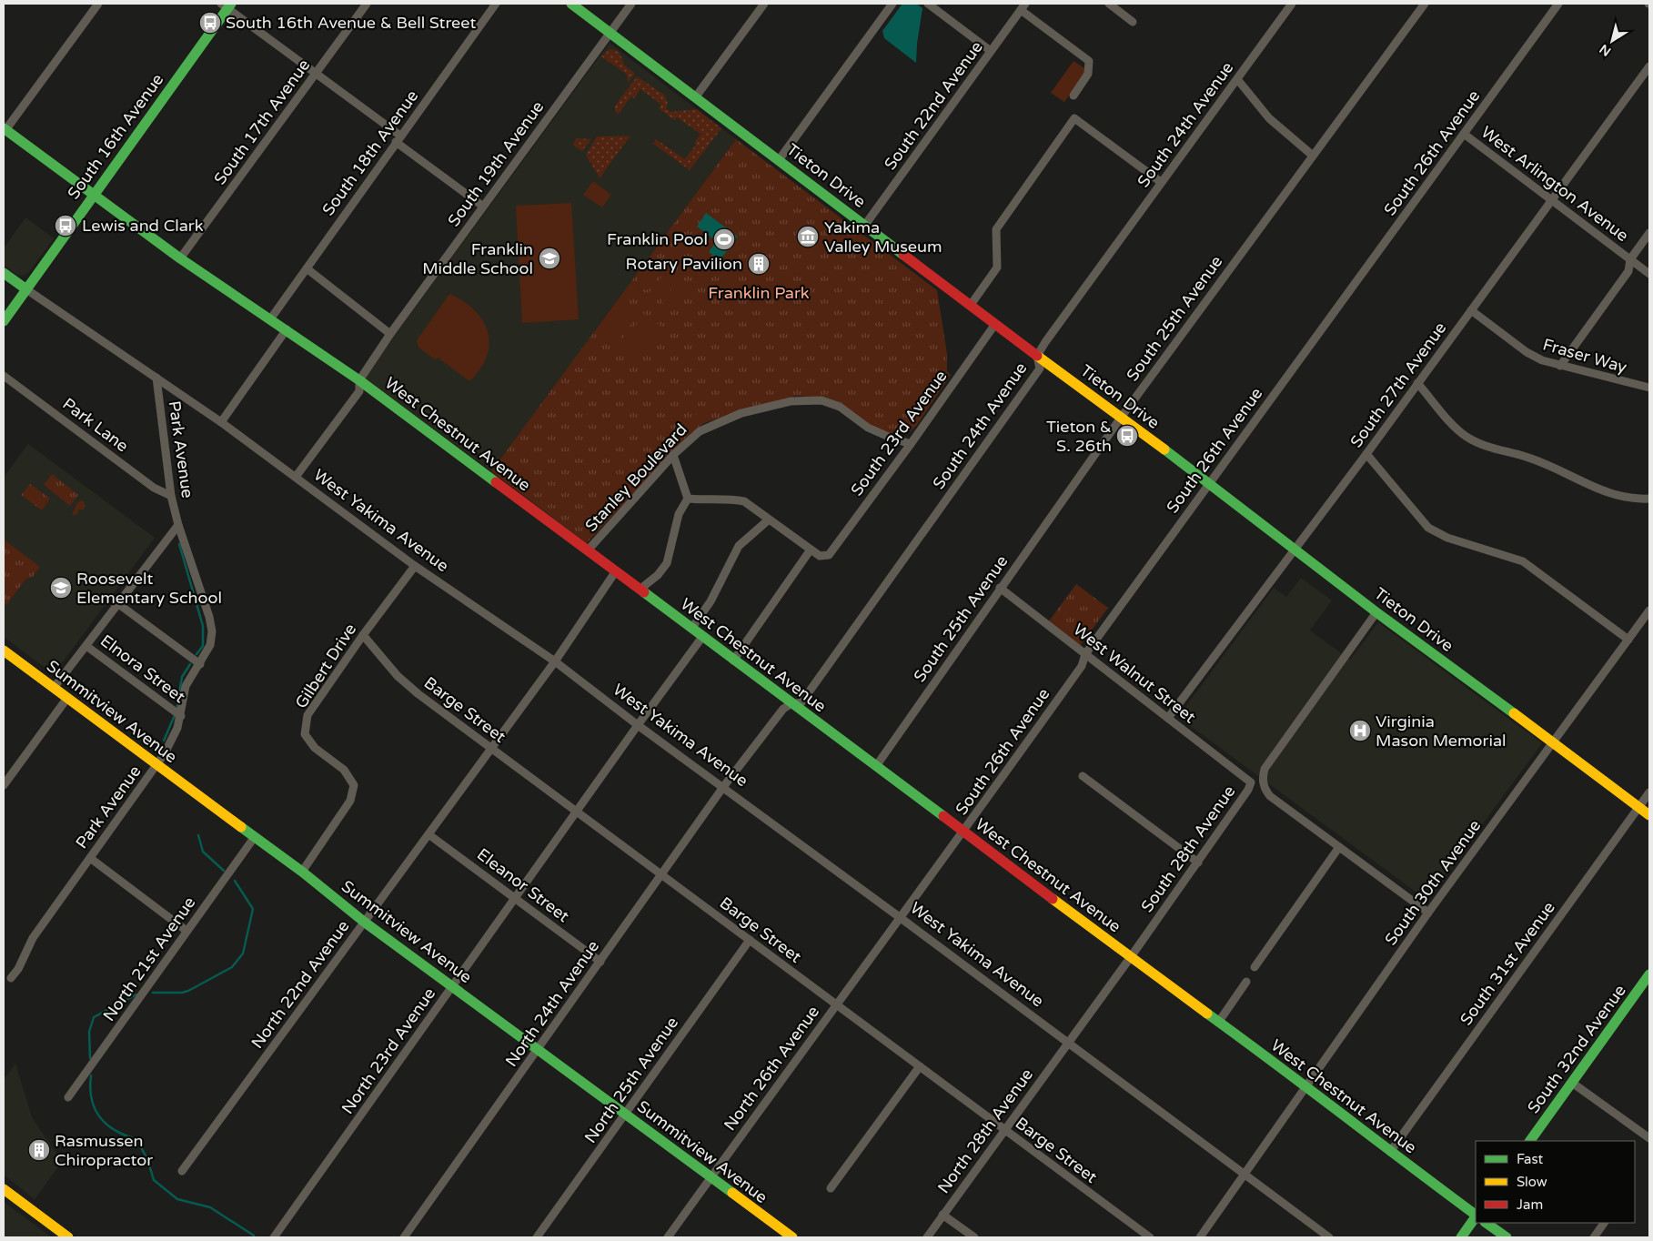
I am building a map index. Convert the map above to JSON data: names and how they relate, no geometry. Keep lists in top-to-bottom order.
{
  "streets": {
    "main road": [
      "South 16th Avenue",
      "Tieton Drive",
      "West Chestnut Avenue",
      "West Yakima Avenue",
      "Summitview Avenue",
      "South 32nd Avenue"
    ],
    "street": [
      "South 22nd Avenue",
      "South 17th Avenue",
      "South 24th Avenue",
      "South 18th Avenue",
      "South 26th Avenue",
      "South 19th Avenue",
      "West Arlington Avenue",
      "South 25th Avenue",
      "Fraser Way",
      "South 27th Avenue",
      "Park Lane",
      "South 23rd Avenue",
      "Park Avenue",
      "Stanley Boulevard",
      "Gilbert Drive",
      "Elnora Street",
      "West Walnut Street",
      "Barge Street",
      "South 28th Avenue",
      "South 30th Avenue",
      "Eleanor Street",
      "North 21st Avenue",
      "South 31st Avenue",
      "North 22nd Avenue",
      "North 24th Avenue",
      "North 23rd Avenue",
      "North 26th Avenue",
      "North 25th Avenue",
      "North 28th Avenue"
    ]
  },
  "crossings": [
    ["South 22nd Avenue", "Tieton Drive"],
    ["South 17th Avenue", "West Chestnut Avenue"],
    ["South 24th Avenue", "Tieton Drive"],
    ["South 24th Avenue", "West Chestnut Avenue"],
    ["South 24th Avenue", "West Yakima Avenue"],
    ["South 24th Avenue", "North 24th Avenue"],
    ["South 16th Avenue", "West Chestnut Avenue"],
    ["South 16th Avenue", "West Yakima Avenue"],
    ["South 18th Avenue", "West Chestnut Avenue"],
    ["South 26th Avenue", "Tieton Drive"],
    ["South 26th Avenue", "West Arlington Avenue"],
    ["South 26th Avenue", "West Chestnut Avenue"],
    ["South 26th Avenue", "West Yakima Avenue"],
    ["South 26th Avenue", "West Walnut Street"],
    ["South 26th Avenue", "North 26th Avenue"],
    ["South 19th Avenue", "Tieton Drive"],
    ["South 19th Avenue", "West Chestnut Avenue"],
    ["South 19th Avenue", "West Yakima Avenue"],
    ["Tieton Drive", "South 25th Avenue"],
    ["Tieton Drive", "South 27th Avenue"],
    ["Tieton Drive", "South 23rd Avenue"],
    ["Tieton Drive", "South 30th Avenue"],
    ["Tieton Drive", "South 31st Avenue"],
    ["West Arlington Avenue", "South 27th Avenue"],
    ["South 25th Avenue", "West Chestnut Avenue"],
    ["South 25th Avenue", "West Walnut Street"],
    ["Fraser Way", "South 27th Avenue"],
    ["South 27th Avenue", "West Walnut Street"],
    ["Park Lane", "Park Avenue"],
    ["South 23rd Avenue", "Stanley Boulevard"],
    ["West Chestnut Avenue", "Stanley Boulevard"],
    ["West Chestnut Avenue", "South 28th Avenue"],
    ["West Chestnut Avenue", "South 30th Avenue"],
    ["West Chestnut Avenue", "South 31st Avenue"],
    ["Park Avenue", "West Yakima Avenue"],
    ["Park Avenue", "Elnora Street"],
    ["Park Avenue", "Summitview Avenue"],
    ["West Yakima Avenue", "Gilbert Drive"],
    ["West Yakima Avenue", "South 28th Avenue"],
    ["West Yakima Avenue", "South 30th Avenue"],
    ["West Yakima Avenue", "North 22nd Avenue"],
    ["West Yakima Avenue", "North 24th Avenue"],
    ["West Yakima Avenue", "North 23rd Avenue"],
    ["West Yakima Avenue", "North 26th Avenue"],
    ["West Yakima Avenue", "North 28th Avenue"],
    ["Gilbert Drive", "Barge Street"],
    ["Gilbert Drive", "Summitview Avenue"],
    ["West Walnut Street", "South 28th Avenue"],
    ["Barge Street", "North 22nd Avenue"],
    ["Barge Street", "North 24th Avenue"],
    ["Barge Street", "North 23rd Avenue"],
    ["Barge Street", "North 26th Avenue"],
    ["Barge Street", "North 25th Avenue"],
    ["Barge Street", "North 28th Avenue"],
    ["Summitview Avenue", "North 21st Avenue"],
    ["Summitview Avenue", "North 22nd Avenue"],
    ["Summitview Avenue", "North 24th Avenue"],
    ["Summitview Avenue", "North 23rd Avenue"],
    ["Summitview Avenue", "North 26th Avenue"],
    ["Summitview Avenue", "North 25th Avenue"],
    ["South 28th Avenue", "North 28th Avenue"],
    ["Eleanor Street", "North 22nd Avenue"],
    ["Eleanor Street", "North 24th Avenue"],
    ["Eleanor Street", "North 23rd Avenue"]
  ],
  "parks": ["Franklin Park"],
  "places": {
    "bus stop": ["South 16th Avenue & Bell Street", "Lewis and Clark", "Tieton & S. 26th"],
    "museum": ["Yakima Valley Museum"],
    "sports": ["Franklin Pool"],
    "school or university": ["Franklin Middle School", "Roosevelt Elementary School"],
    "building": ["Rotary Pavilion", "Rasmussen Chiropractor"],
    "hospital": ["Virginia Mason Memorial"]
  },
  "legend": ["Fast", "Slow", "Jam"],
  "north": "bottom left"
}
